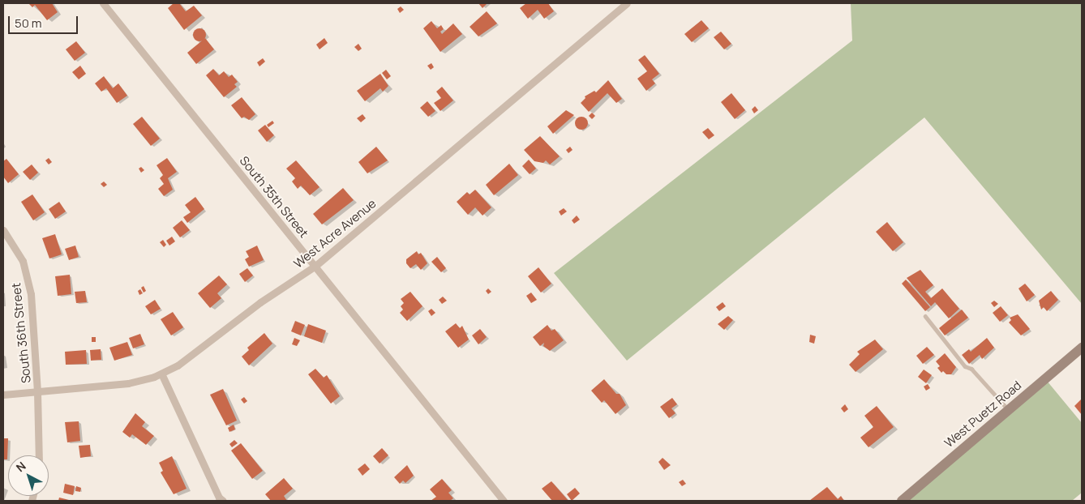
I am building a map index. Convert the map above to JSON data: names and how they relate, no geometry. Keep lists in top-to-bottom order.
{
  "streets": {
    "street": [
      "South 35th Street",
      "West Acre Avenue",
      "South 36th Street",
      "West Puetz Road"
    ]
  },
  "crossings": [
    ["South 35th Street", "West Acre Avenue"],
    ["West Acre Avenue", "South 36th Street"]
  ],
  "scale_bar": "50 m",
  "north": "top left"
}
